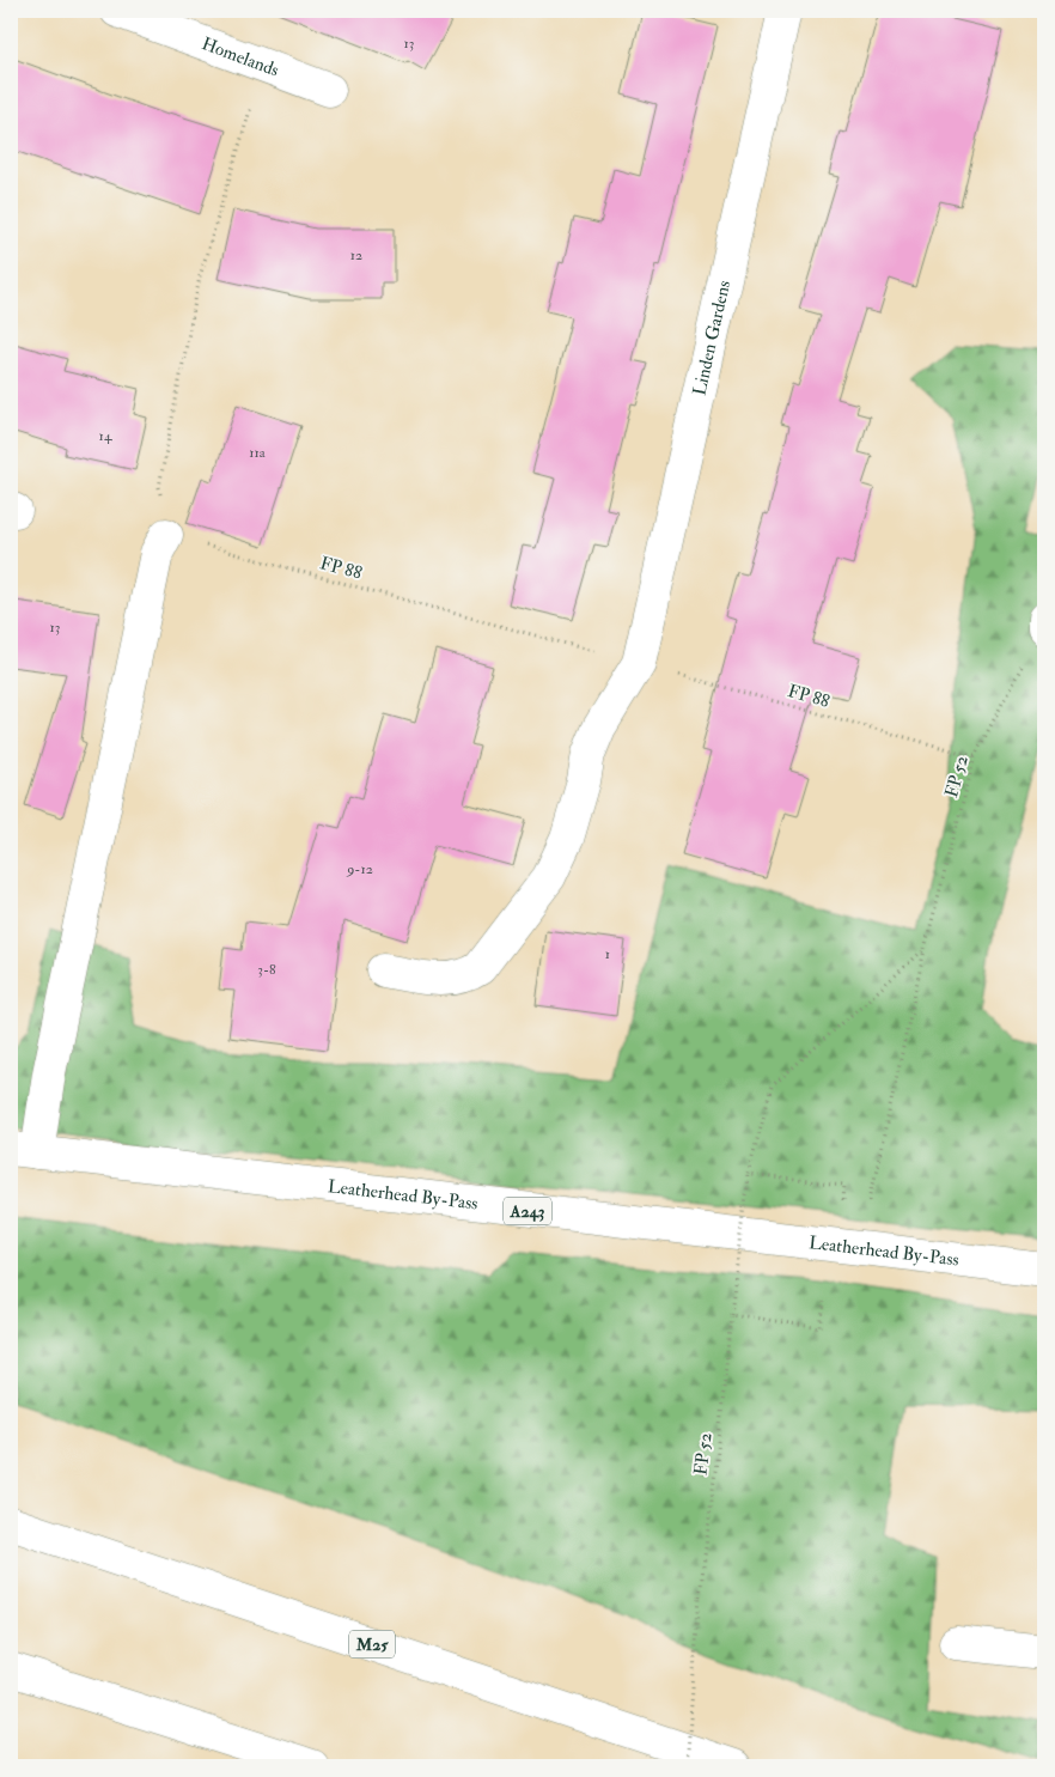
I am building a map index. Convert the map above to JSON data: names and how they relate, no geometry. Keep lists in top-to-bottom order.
{
  "streets": {
    "main road": [
      "Homelands",
      "Linden Gardens",
      "Leatherhead By-Pass",
      "A243",
      "M25"
    ],
    "path": ["FP 88", "FP 52"]
  },
  "crossings": [
    ["Linden Gardens", "FP 88"],
    ["FP 88", "FP 52"]
  ],
  "house_numbers": [
    "13",
    "12",
    "14",
    "11a",
    "13",
    "9-12",
    "1",
    "3-8"
  ]
}
